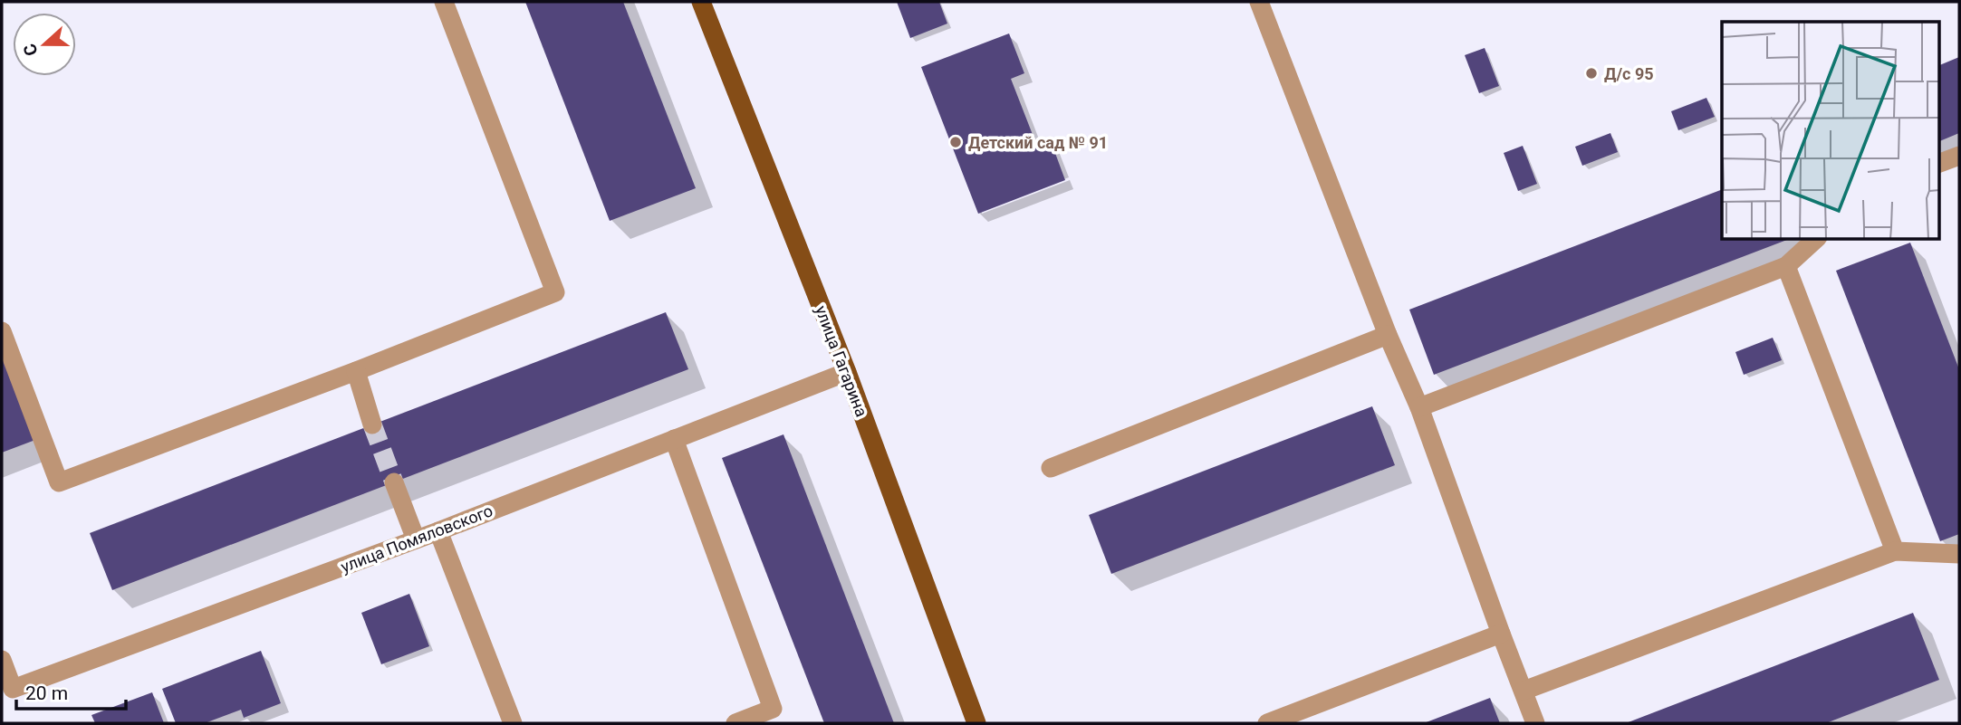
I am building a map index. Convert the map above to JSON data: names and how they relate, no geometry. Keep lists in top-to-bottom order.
{
  "streets": {
    "main road": ["улица Гагарина"],
    "street": ["улица Помяловского"]
  },
  "crossings": [
    ["улица Гагарина", "улица Помяловского"]
  ],
  "places": ["Д/с 95", "Детский сад № 91"],
  "scale_bar": "20 m",
  "north": "left"
}
